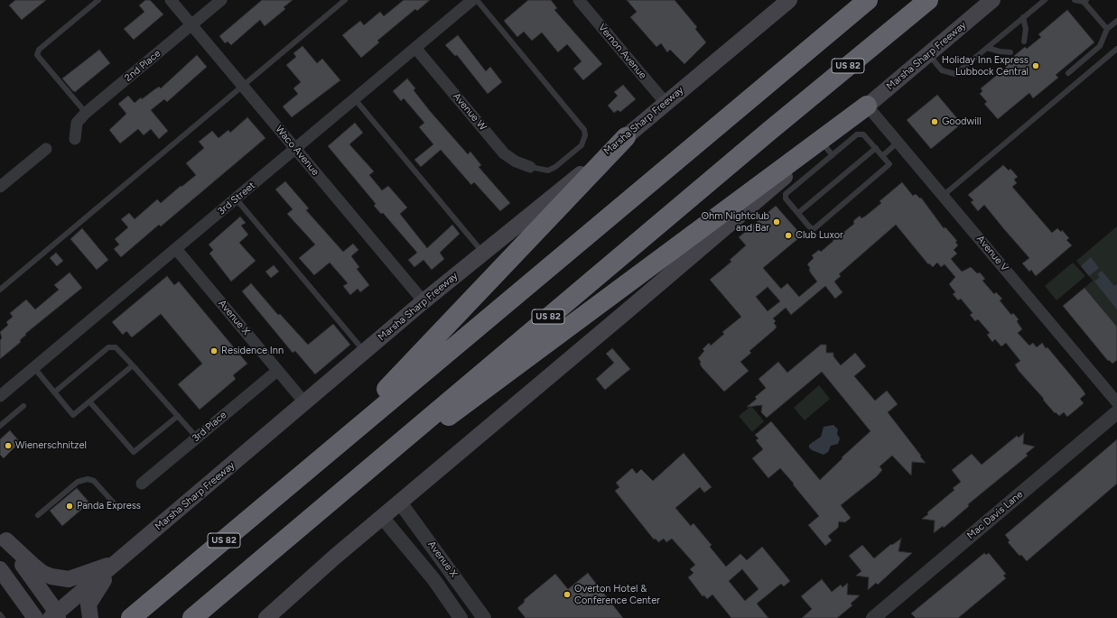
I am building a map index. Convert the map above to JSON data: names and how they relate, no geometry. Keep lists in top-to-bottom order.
{
  "streets": {
    "highway": ["US 82"],
    "main road": ["Marsha Sharp Freeway"],
    "street": [
      "Vernon Avenue",
      "2nd Place",
      "Avenue W",
      "Waco Avenue",
      "3rd Street",
      "Avenue V",
      "Avenue X",
      "3rd Place",
      "Mac Davis Lane"
    ]
  },
  "crossings": [
    ["Vernon Avenue", "Marsha Sharp Freeway"],
    ["Marsha Sharp Freeway", "Waco Avenue"],
    ["Marsha Sharp Freeway", "Avenue V"],
    ["Marsha Sharp Freeway", "Avenue X"],
    ["2nd Place", "Waco Avenue"],
    ["Avenue W", "3rd Street"],
    ["Waco Avenue", "3rd Street"],
    ["3rd Street", "Avenue X"],
    ["Avenue X", "3rd Place"]
  ],
  "places": [
    "Holiday Inn Express Lubbock Central",
    "Goodwill",
    "Ohm Nightclub and Bar",
    "Club Luxor",
    "Residence Inn",
    "Wienerschnitzel",
    "Panda Express",
    "Overton Hotel & Conference Center"
  ]
}
